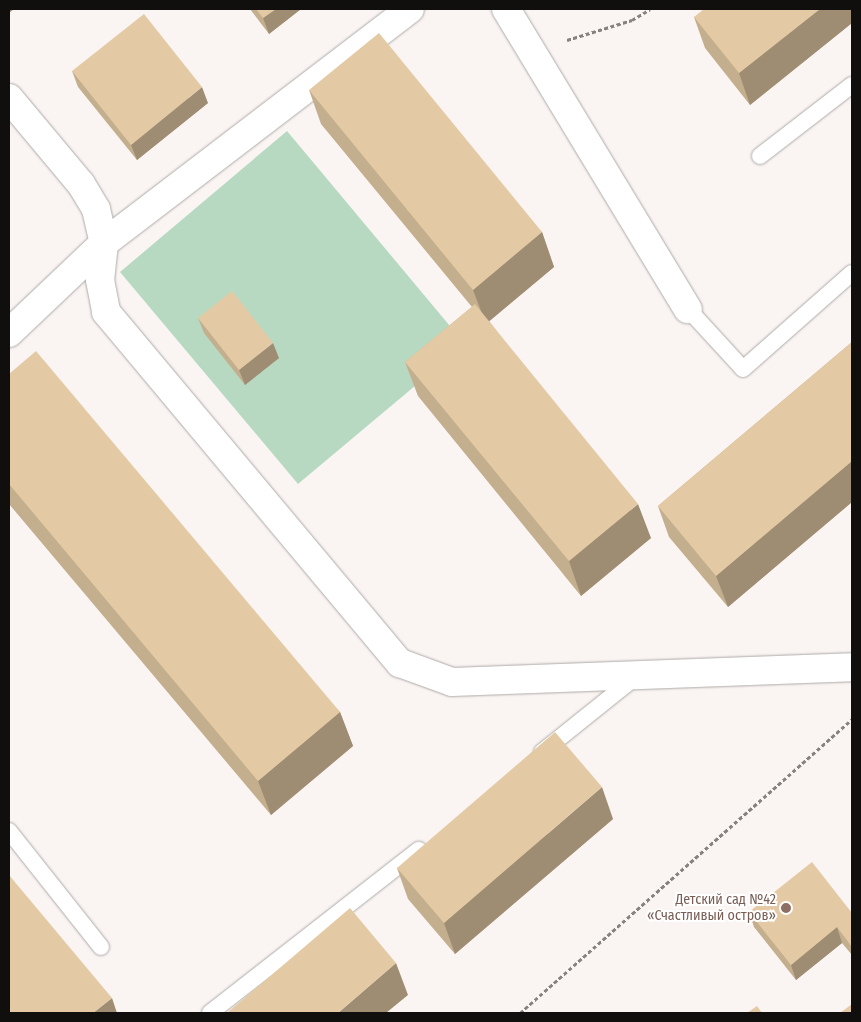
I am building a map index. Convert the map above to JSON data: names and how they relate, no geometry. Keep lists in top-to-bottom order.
{
  "places": ["Детский сад №42 «Счастливый остров»"]
}
